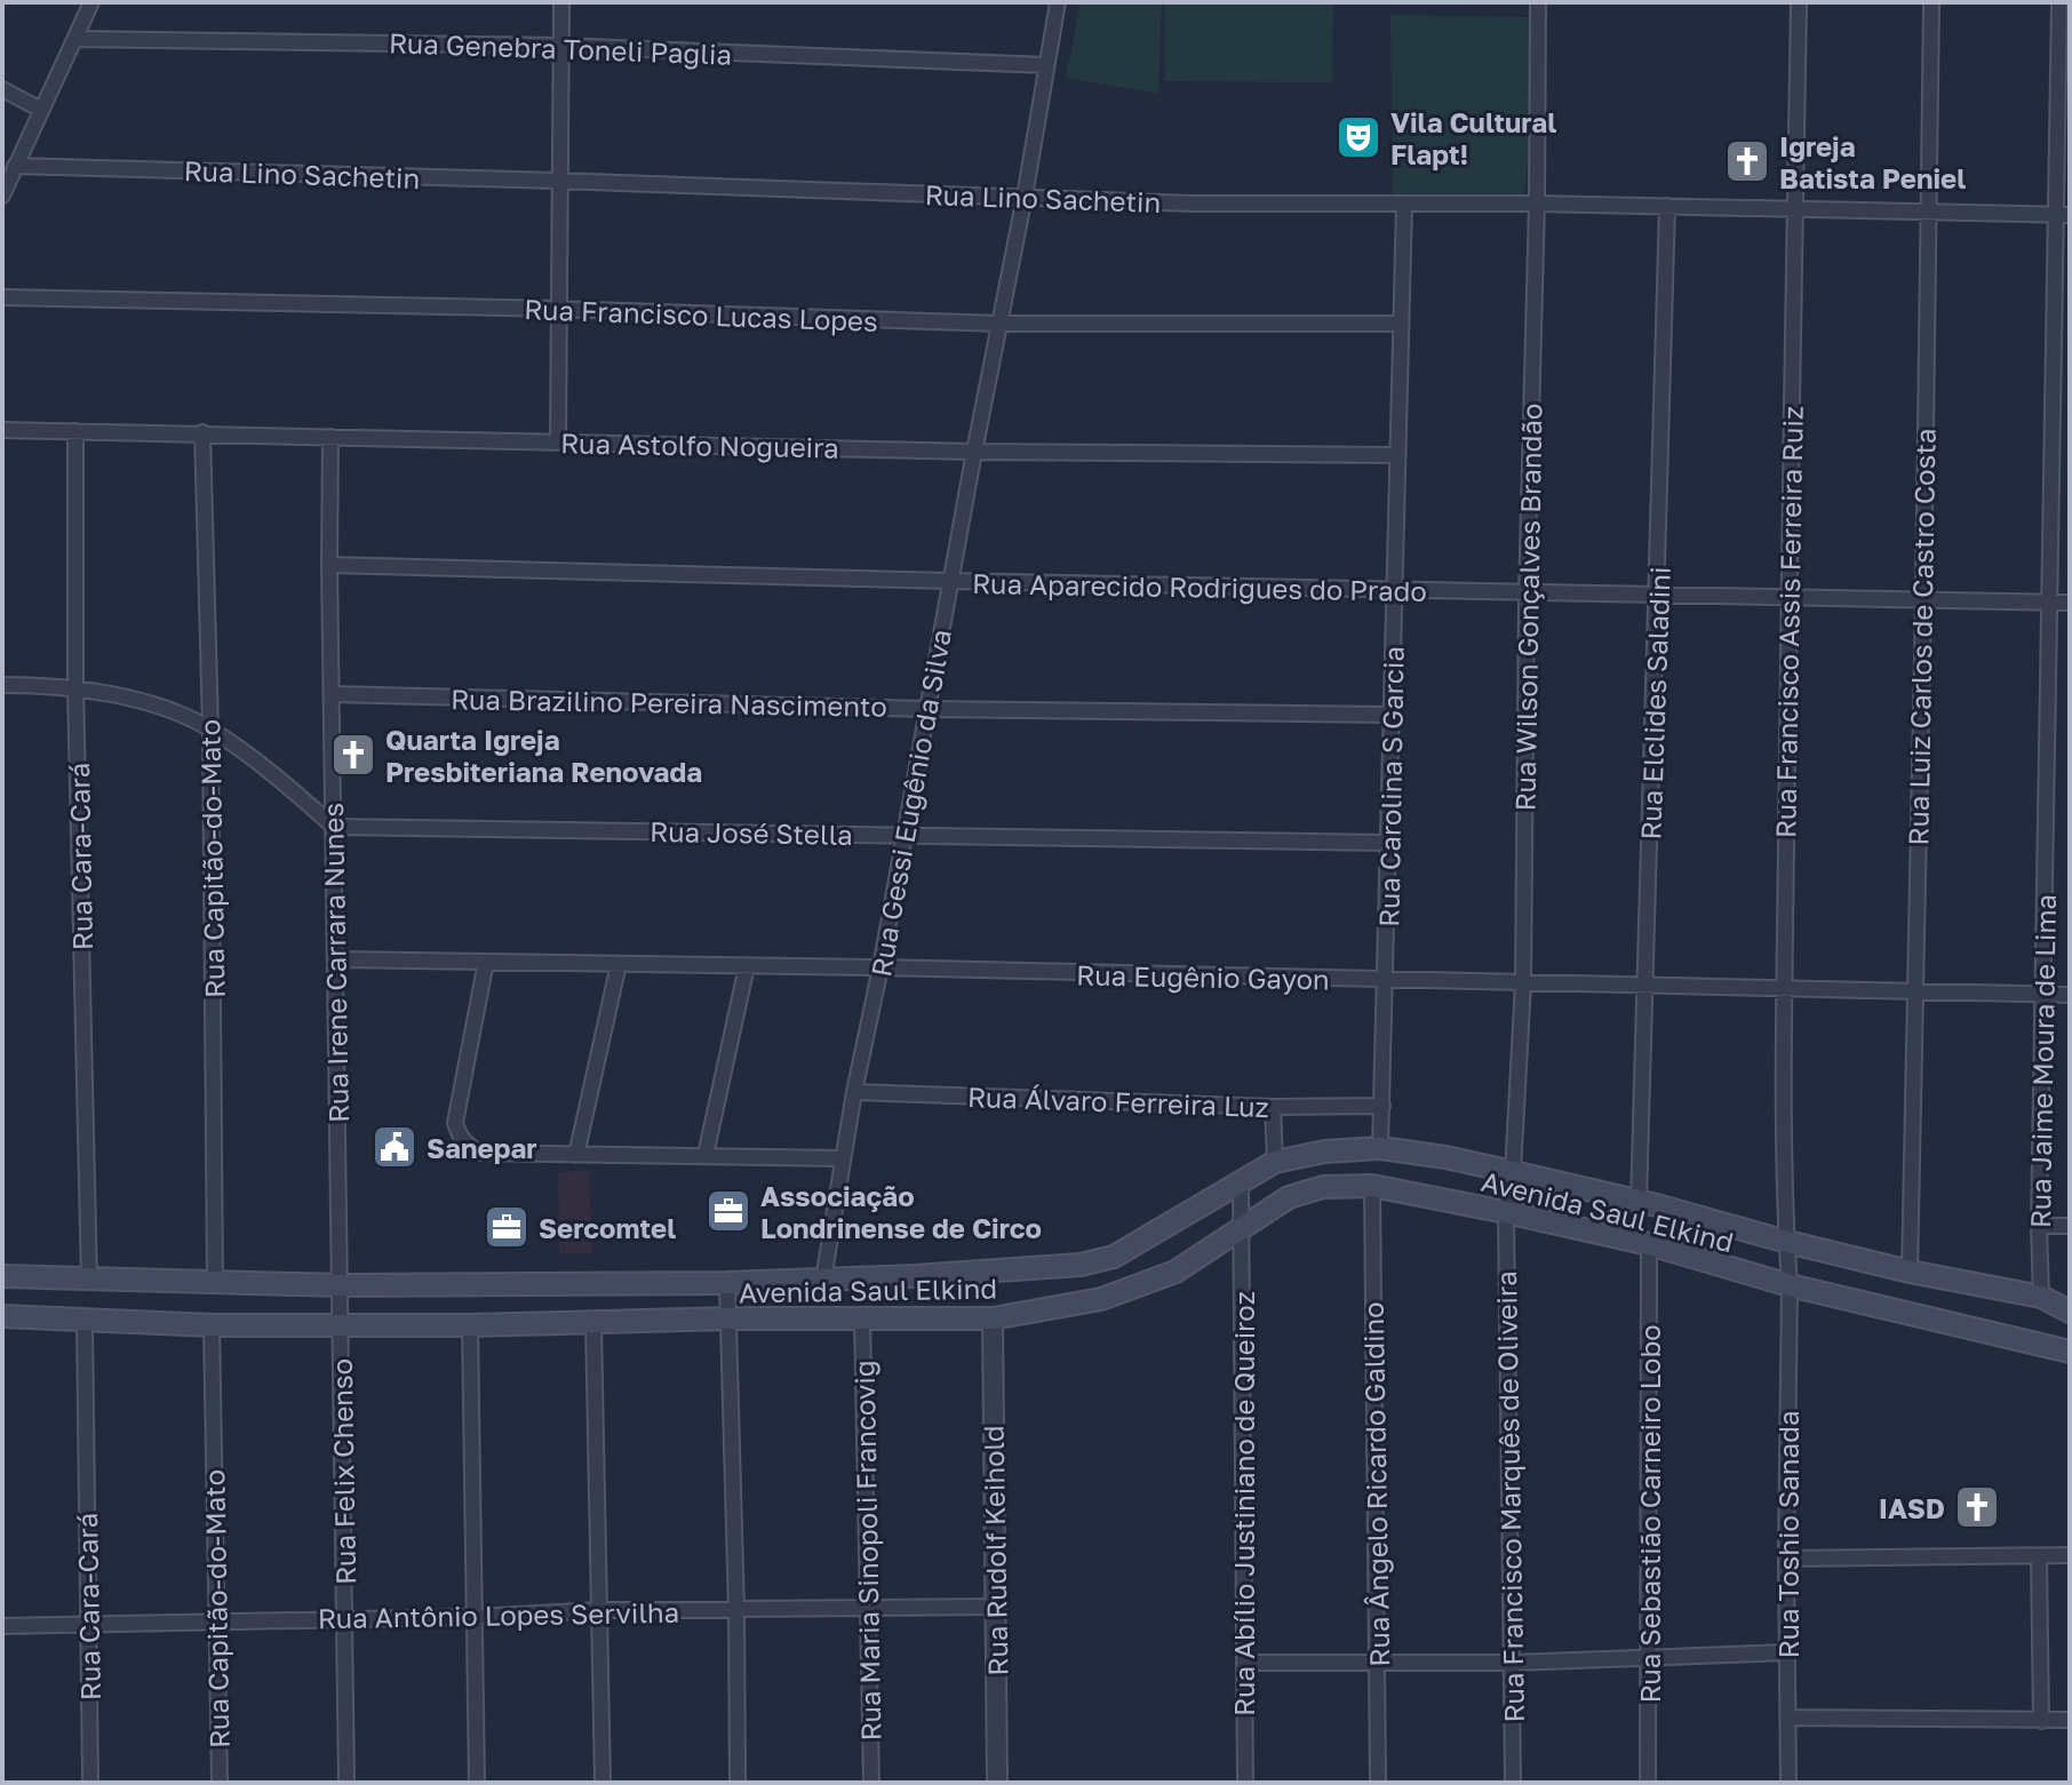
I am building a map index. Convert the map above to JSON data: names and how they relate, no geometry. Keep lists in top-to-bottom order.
{
  "streets": {
    "main road": ["Avenida Saul Elkind"],
    "street": [
      "Rua Genebra Toneli Paglia",
      "Rua Lino Sachetin",
      "Rua Francisco Lucas Lopes",
      "Rua Astolfo Nogueira",
      "Rua Aparecido Rodrigues do Prado",
      "Rua Wilson Gonçalves Brandão",
      "Rua Francisco Assis Ferreira Ruiz",
      "Rua Luiz Carlos de Castro Costa",
      "Rua Brazilino Pereira Nascimento",
      "Rua Elclides Saladini",
      "Rua Carolina S Garcia",
      "Rua Gessi Eugênio da Silva",
      "Rua José Stella",
      "Rua Cara-Cará",
      "Rua Capitão-do-Mato",
      "Rua Irene Carrara Nunes",
      "Rua Eugênio Gayon",
      "Rua Jaime Moura de Lima",
      "Rua Álvaro Ferreira Luz",
      "Rua Felix Chenso",
      "Rua Ângelo Ricardo Galdino",
      "Rua Francisco Marquês de Oliveira",
      "Rua Abílio Justiniano de Queiroz",
      "Rua Sebastião Carneiro Lobo",
      "Rua Toshio Sanada",
      "Rua Maria Sinopoli Francovig",
      "Rua Rudolf Keihold",
      "Rua Antônio Lopes Servilha"
    ]
  },
  "crossings": [
    ["Rua Genebra Toneli Paglia", "Rua Gessi Eugênio da Silva"],
    ["Rua Lino Sachetin", "Rua Wilson Gonçalves Brandão"],
    ["Rua Lino Sachetin", "Rua Francisco Assis Ferreira Ruiz"],
    ["Rua Lino Sachetin", "Rua Luiz Carlos de Castro Costa"],
    ["Rua Lino Sachetin", "Rua Elclides Saladini"],
    ["Rua Lino Sachetin", "Rua Carolina S Garcia"],
    ["Rua Lino Sachetin", "Rua Gessi Eugênio da Silva"],
    ["Rua Lino Sachetin", "Rua Jaime Moura de Lima"],
    ["Rua Francisco Lucas Lopes", "Rua Carolina S Garcia"],
    ["Rua Francisco Lucas Lopes", "Rua Gessi Eugênio da Silva"],
    ["Rua Astolfo Nogueira", "Rua Carolina S Garcia"],
    ["Rua Astolfo Nogueira", "Rua Gessi Eugênio da Silva"],
    ["Rua Astolfo Nogueira", "Rua Cara-Cará"],
    ["Rua Astolfo Nogueira", "Rua Capitão-do-Mato"],
    ["Rua Astolfo Nogueira", "Rua Irene Carrara Nunes"],
    ["Rua Aparecido Rodrigues do Prado", "Rua Wilson Gonçalves Brandão"],
    ["Rua Aparecido Rodrigues do Prado", "Rua Francisco Assis Ferreira Ruiz"],
    ["Rua Aparecido Rodrigues do Prado", "Rua Luiz Carlos de Castro Costa"],
    ["Rua Aparecido Rodrigues do Prado", "Rua Elclides Saladini"],
    ["Rua Aparecido Rodrigues do Prado", "Rua Carolina S Garcia"],
    ["Rua Aparecido Rodrigues do Prado", "Rua Gessi Eugênio da Silva"],
    ["Rua Aparecido Rodrigues do Prado", "Rua Irene Carrara Nunes"],
    ["Rua Aparecido Rodrigues do Prado", "Rua Jaime Moura de Lima"],
    ["Rua Wilson Gonçalves Brandão", "Rua Eugênio Gayon"],
    ["Rua Wilson Gonçalves Brandão", "Avenida Saul Elkind"],
    ["Rua Wilson Gonçalves Brandão", "Rua Francisco Marquês de Oliveira"],
    ["Rua Francisco Assis Ferreira Ruiz", "Rua Eugênio Gayon"],
    ["Rua Francisco Assis Ferreira Ruiz", "Avenida Saul Elkind"],
    ["Rua Francisco Assis Ferreira Ruiz", "Rua Toshio Sanada"],
    ["Rua Luiz Carlos de Castro Costa", "Rua Eugênio Gayon"],
    ["Rua Luiz Carlos de Castro Costa", "Avenida Saul Elkind"],
    ["Rua Brazilino Pereira Nascimento", "Rua Carolina S Garcia"],
    ["Rua Brazilino Pereira Nascimento", "Rua Gessi Eugênio da Silva"],
    ["Rua Brazilino Pereira Nascimento", "Rua Irene Carrara Nunes"],
    ["Rua Elclides Saladini", "Rua Eugênio Gayon"],
    ["Rua Elclides Saladini", "Avenida Saul Elkind"],
    ["Rua Carolina S Garcia", "Rua José Stella"],
    ["Rua Carolina S Garcia", "Rua Eugênio Gayon"],
    ["Rua Carolina S Garcia", "Rua Álvaro Ferreira Luz"],
    ["Rua Carolina S Garcia", "Avenida Saul Elkind"],
    ["Rua Gessi Eugênio da Silva", "Rua José Stella"],
    ["Rua Gessi Eugênio da Silva", "Rua Eugênio Gayon"],
    ["Rua Gessi Eugênio da Silva", "Rua Álvaro Ferreira Luz"],
    ["Rua Gessi Eugênio da Silva", "Avenida Saul Elkind"],
    ["Rua José Stella", "Rua Irene Carrara Nunes"],
    ["Rua Cara-Cará", "Avenida Saul Elkind"],
    ["Rua Cara-Cará", "Rua Antônio Lopes Servilha"],
    ["Rua Capitão-do-Mato", "Avenida Saul Elkind"],
    ["Rua Capitão-do-Mato", "Rua Antônio Lopes Servilha"],
    ["Rua Irene Carrara Nunes", "Rua Eugênio Gayon"],
    ["Rua Irene Carrara Nunes", "Avenida Saul Elkind"],
    ["Rua Irene Carrara Nunes", "Rua Felix Chenso"],
    ["Rua Eugênio Gayon", "Rua Jaime Moura de Lima"],
    ["Rua Jaime Moura de Lima", "Avenida Saul Elkind"],
    ["Avenida Saul Elkind", "Rua Felix Chenso"],
    ["Avenida Saul Elkind", "Rua Ângelo Ricardo Galdino"],
    ["Avenida Saul Elkind", "Rua Francisco Marquês de Oliveira"],
    ["Avenida Saul Elkind", "Rua Abílio Justiniano de Queiroz"],
    ["Avenida Saul Elkind", "Rua Sebastião Carneiro Lobo"],
    ["Avenida Saul Elkind", "Rua Toshio Sanada"],
    ["Avenida Saul Elkind", "Rua Maria Sinopoli Francovig"],
    ["Avenida Saul Elkind", "Rua Rudolf Keihold"],
    ["Rua Felix Chenso", "Rua Antônio Lopes Servilha"],
    ["Rua Maria Sinopoli Francovig", "Rua Antônio Lopes Servilha"],
    ["Rua Rudolf Keihold", "Rua Antônio Lopes Servilha"]
  ],
  "places": {
    "theatre": ["Vila Cultural Flapt!"],
    "church": ["Igreja Batista Peniel", "Quarta Igreja Presbiteriana Renovada", "IASD"],
    "public building": ["Sanepar"],
    "office": ["Associação Londrinense de Circo", "Sercomtel"]
  }
}
